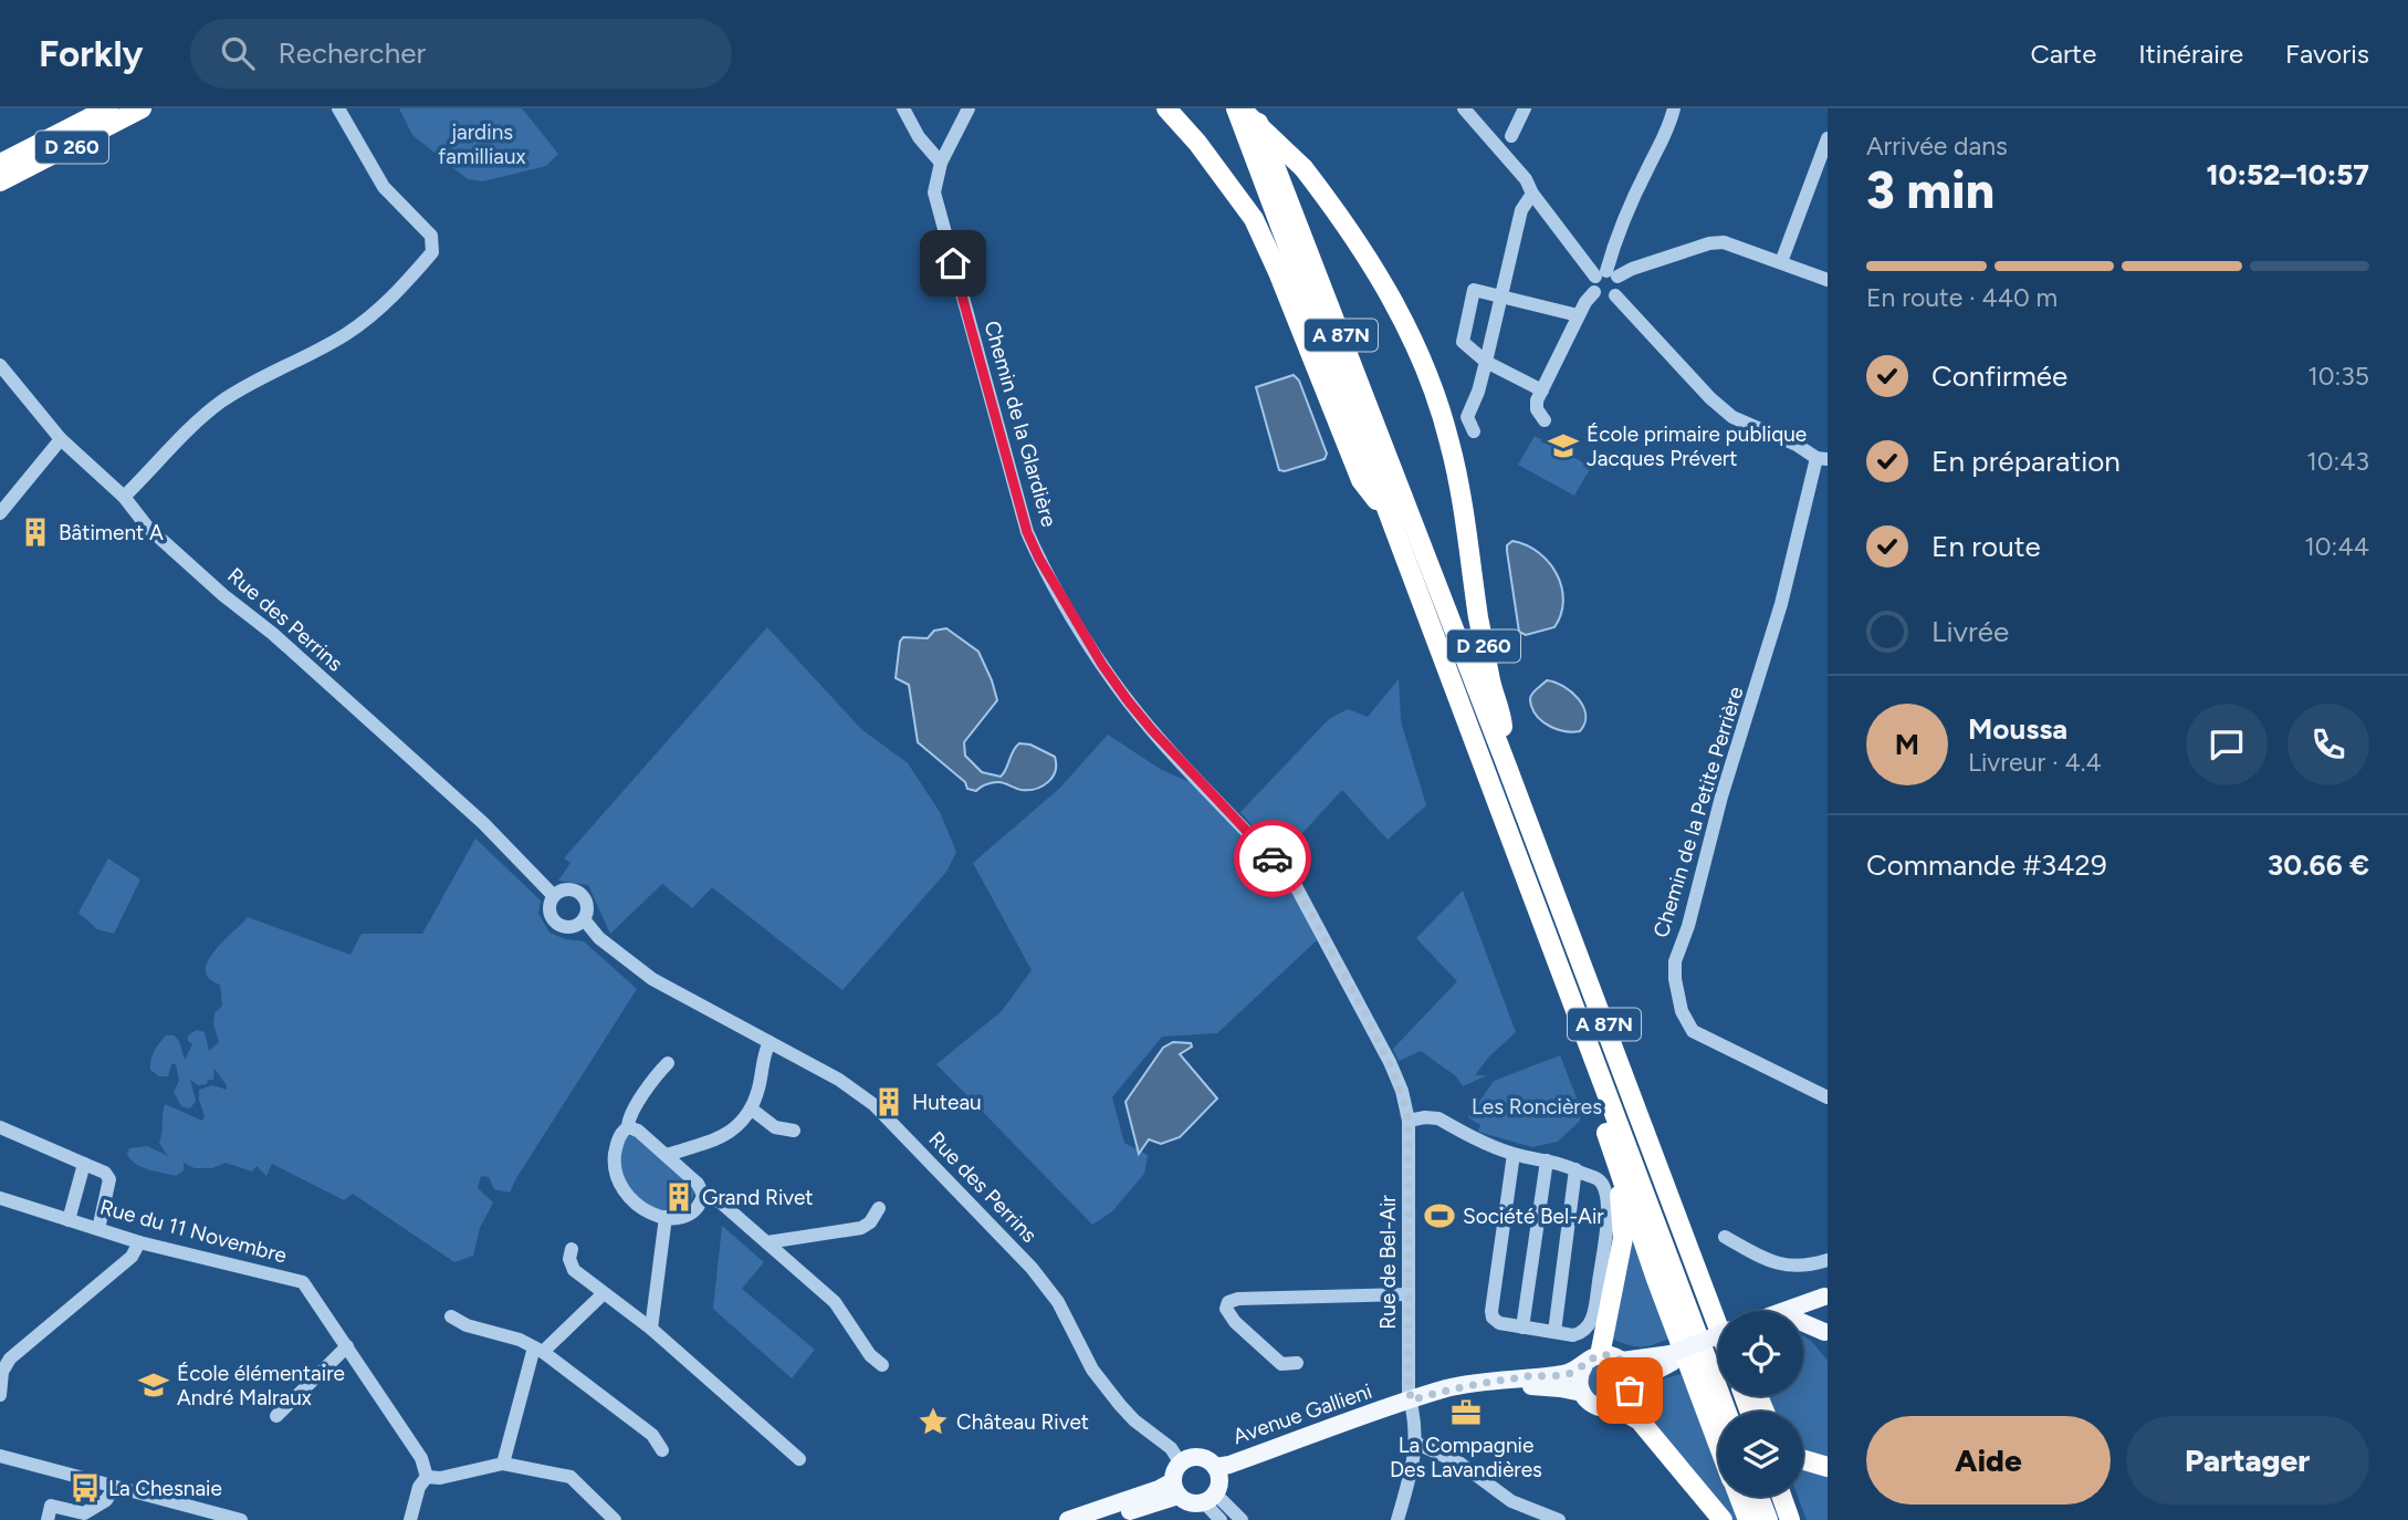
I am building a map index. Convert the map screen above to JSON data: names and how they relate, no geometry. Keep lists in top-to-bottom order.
{
  "streets": {
    "highway": ["D 260", "A 87N"],
    "main road": ["Avenue Gallieni"],
    "street": [
      "Chemin de la Glardière",
      "Rue des Perrins",
      "Chemin de la Petite Perrière",
      "Rue du 11 Novembre",
      "Rue de Bel-Air"
    ]
  },
  "crossings": [
    ["D 260", "A 87N"],
    ["Chemin de la Glardière", "Rue de Bel-Air"],
    ["Rue des Perrins", "Avenue Gallieni"],
    ["Rue de Bel-Air", "Avenue Gallieni"]
  ],
  "parks": ["jardins familliaux", "Les Roncières"],
  "places": {
    "school or university": ["École primaire publique Jacques Prévert", "École élémentaire André Malraux"],
    "building": ["Bâtiment A", "Huteau", "Grand Rivet"],
    "sports": ["Société Bel-Air"],
    "office": ["La Compagnie Des Lavandières"],
    "place": ["Château Rivet"],
    "bus stop": ["La Chesnaie"]
  },
  "page": {
    "header": "Forkly",
    "search": "Rechercher",
    "nav": ["Carte", "Itinéraire", "Favoris"],
    "heading": ["3 min", "Arrivée dans", "10:52–10:57"],
    "panel": [
      "Moussa",
      "Livreur · 4.4",
      "Commande #3429",
      "30.66 €"
    ],
    "bar": "En route · 440 m",
    "list": [
      ["Confirmée", "10:35"],
      ["En préparation", "10:43"],
      ["En route", "10:44"],
      "Livrée"
    ],
    "round": "M",
    "buttons": ["Aide", "Partager"]
  }
}
